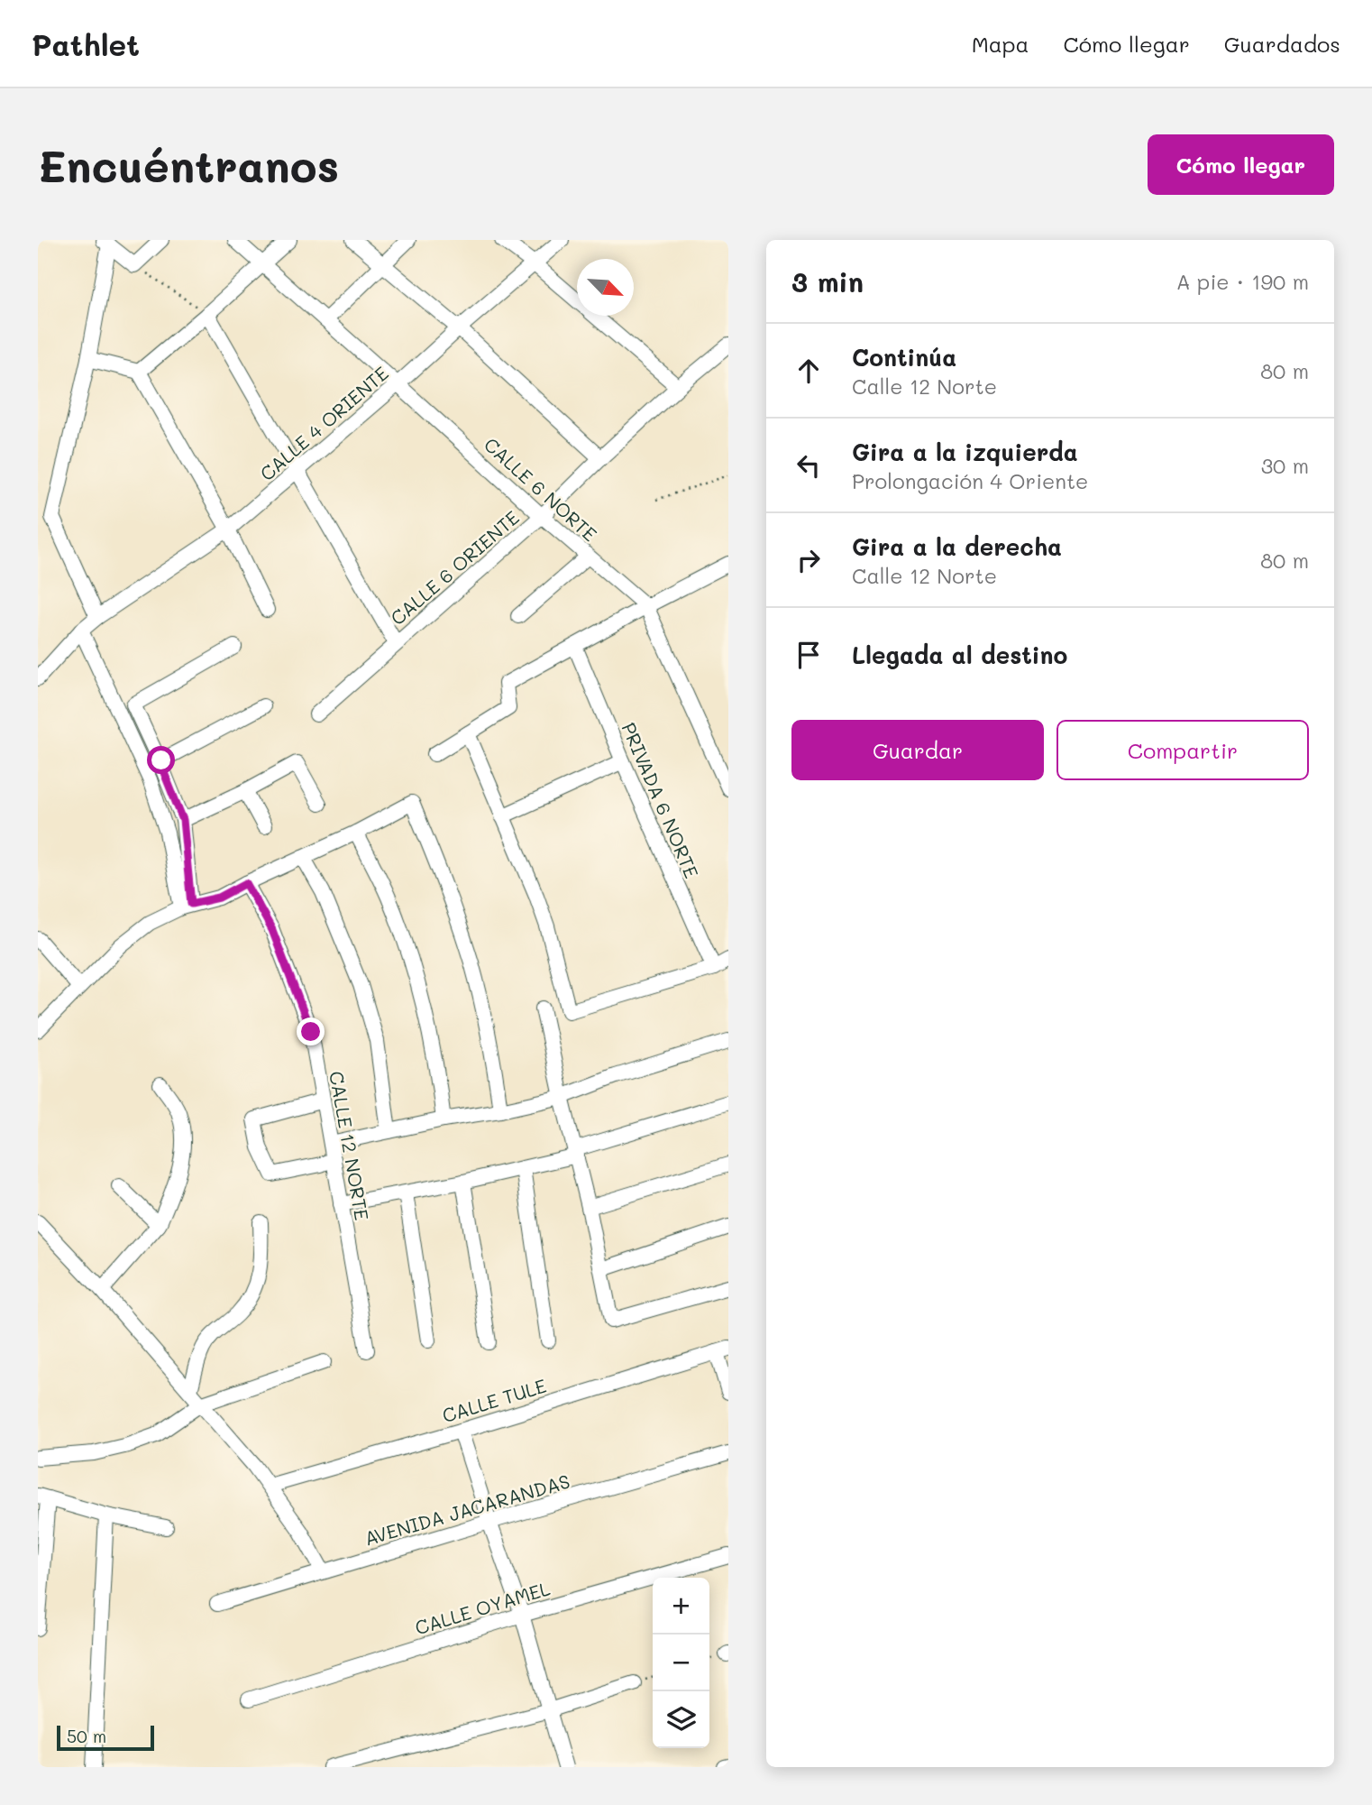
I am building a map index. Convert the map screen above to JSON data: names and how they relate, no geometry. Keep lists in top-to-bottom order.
{
  "streets": {
    "street": [
      "CALLE 4 ORIENTE",
      "CALLE 6 NORTE",
      "CALLE 6 ORIENTE",
      "PRIVADA 6 NORTE",
      "CALLE 12 NORTE",
      "CALLE TULE",
      "AVENIDA JACARANDAS",
      "CALLE OYAMEL"
    ]
  },
  "crossings": [
    ["CALLE 4 ORIENTE", "CALLE 6 NORTE"],
    ["CALLE 6 NORTE", "CALLE 6 ORIENTE"]
  ],
  "scale_bar": "50 m",
  "north": "bottom right",
  "page": {
    "header": "Pathlet",
    "nav": ["Mapa", "Cómo llegar", "Guardados"],
    "buttons": [
      "Cómo llegar",
      ["Guardar", "Compartir"]
    ],
    "title": "Encuéntranos",
    "heading": ["3 min", "A pie · 190 m"],
    "list": [
      ["Continúa", "Calle 12 Norte", "80 m"],
      ["Gira a la izquierda", "Prolongación 4 Oriente", "30 m"],
      ["Gira a la derecha", "Calle 12 Norte", "80 m"],
      "Llegada al destino"
    ],
    "map_buttons": ["+", "−"],
    "scale": "50 m"
  }
}
